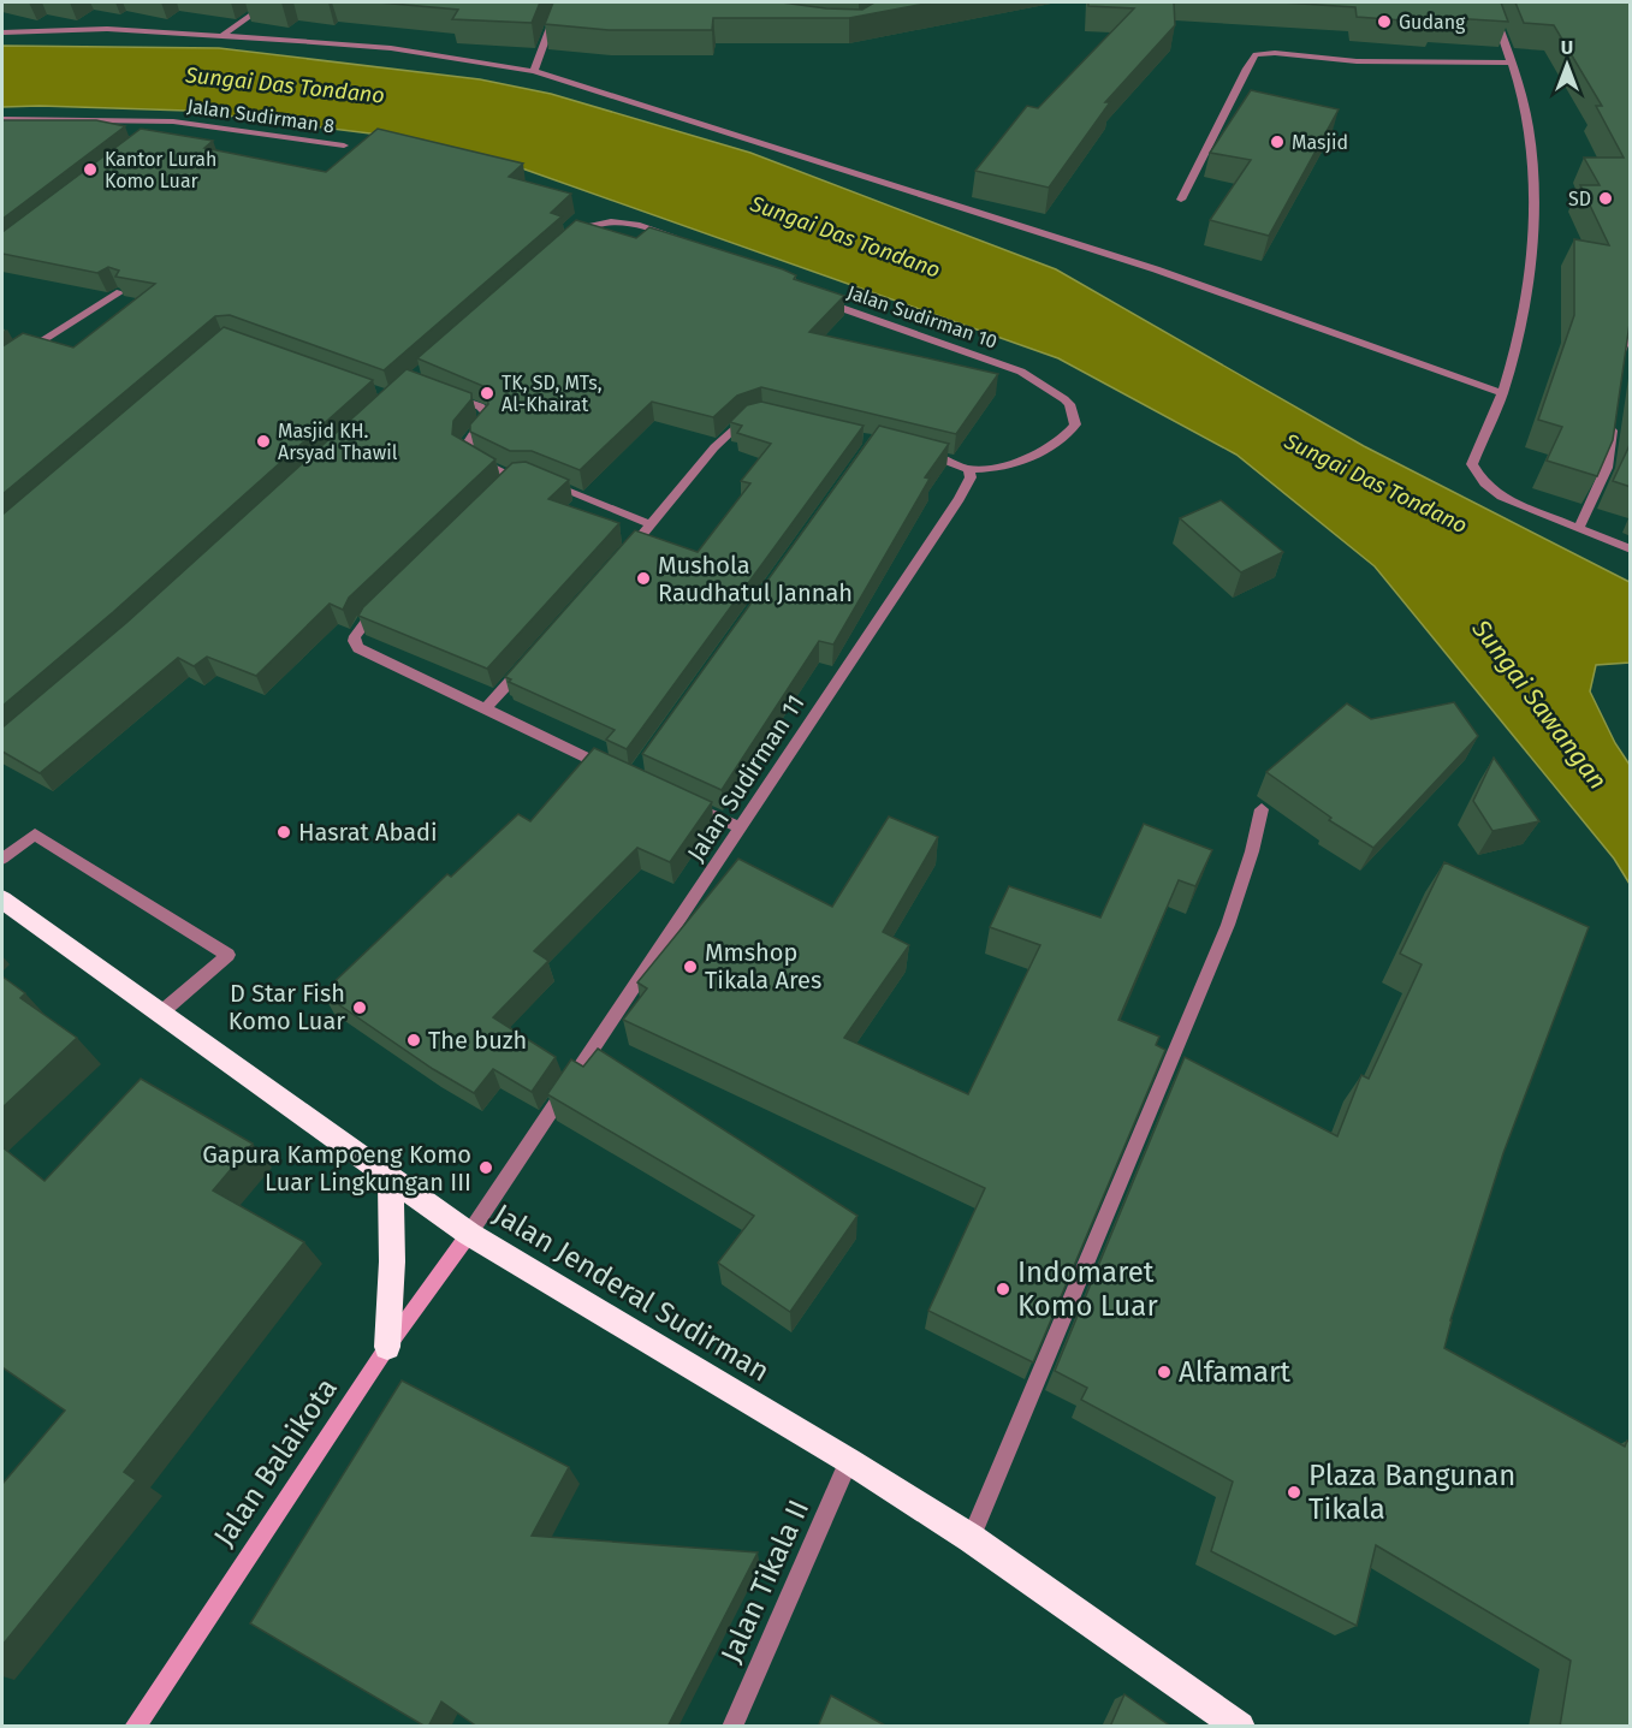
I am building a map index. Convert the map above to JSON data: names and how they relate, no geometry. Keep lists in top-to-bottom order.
{
  "streets": {
    "highway": ["Jalan Jenderal Sudirman"],
    "main road": ["Jalan Balaikota"],
    "street": [
      "Jalan Sudirman 8",
      "Jalan Sudirman 10",
      "Jalan Sudirman 11",
      "Jalan Tikala II"
    ]
  },
  "crossings": [
    ["Jalan Sudirman 10", "Jalan Sudirman 11"],
    ["Jalan Sudirman 11", "Jalan Jenderal Sudirman"],
    ["Jalan Sudirman 11", "Jalan Balaikota"],
    ["Jalan Jenderal Sudirman", "Jalan Balaikota"],
    ["Jalan Jenderal Sudirman", "Jalan Tikala II"]
  ],
  "water": ["Sungai Das Tondano", "Sungai Sawangan"],
  "places": [
    "Gudang",
    "Masjid",
    "Kantor Lurah Komo Luar",
    "SD",
    "TK, SD, MTs, Al-Khairat",
    "Masjid KH. Arsyad Thawil",
    "Mushola Raudhatul Jannah",
    "Hasrat Abadi",
    "Mmshop Tikala Ares",
    "D Star Fish Komo Luar",
    "The buzh",
    "Gapura Kampoeng Komo Luar Lingkungan III",
    "Indomaret Komo Luar",
    "Alfamart",
    "Plaza Bangunan Tikala"
  ],
  "north": "top"
}
